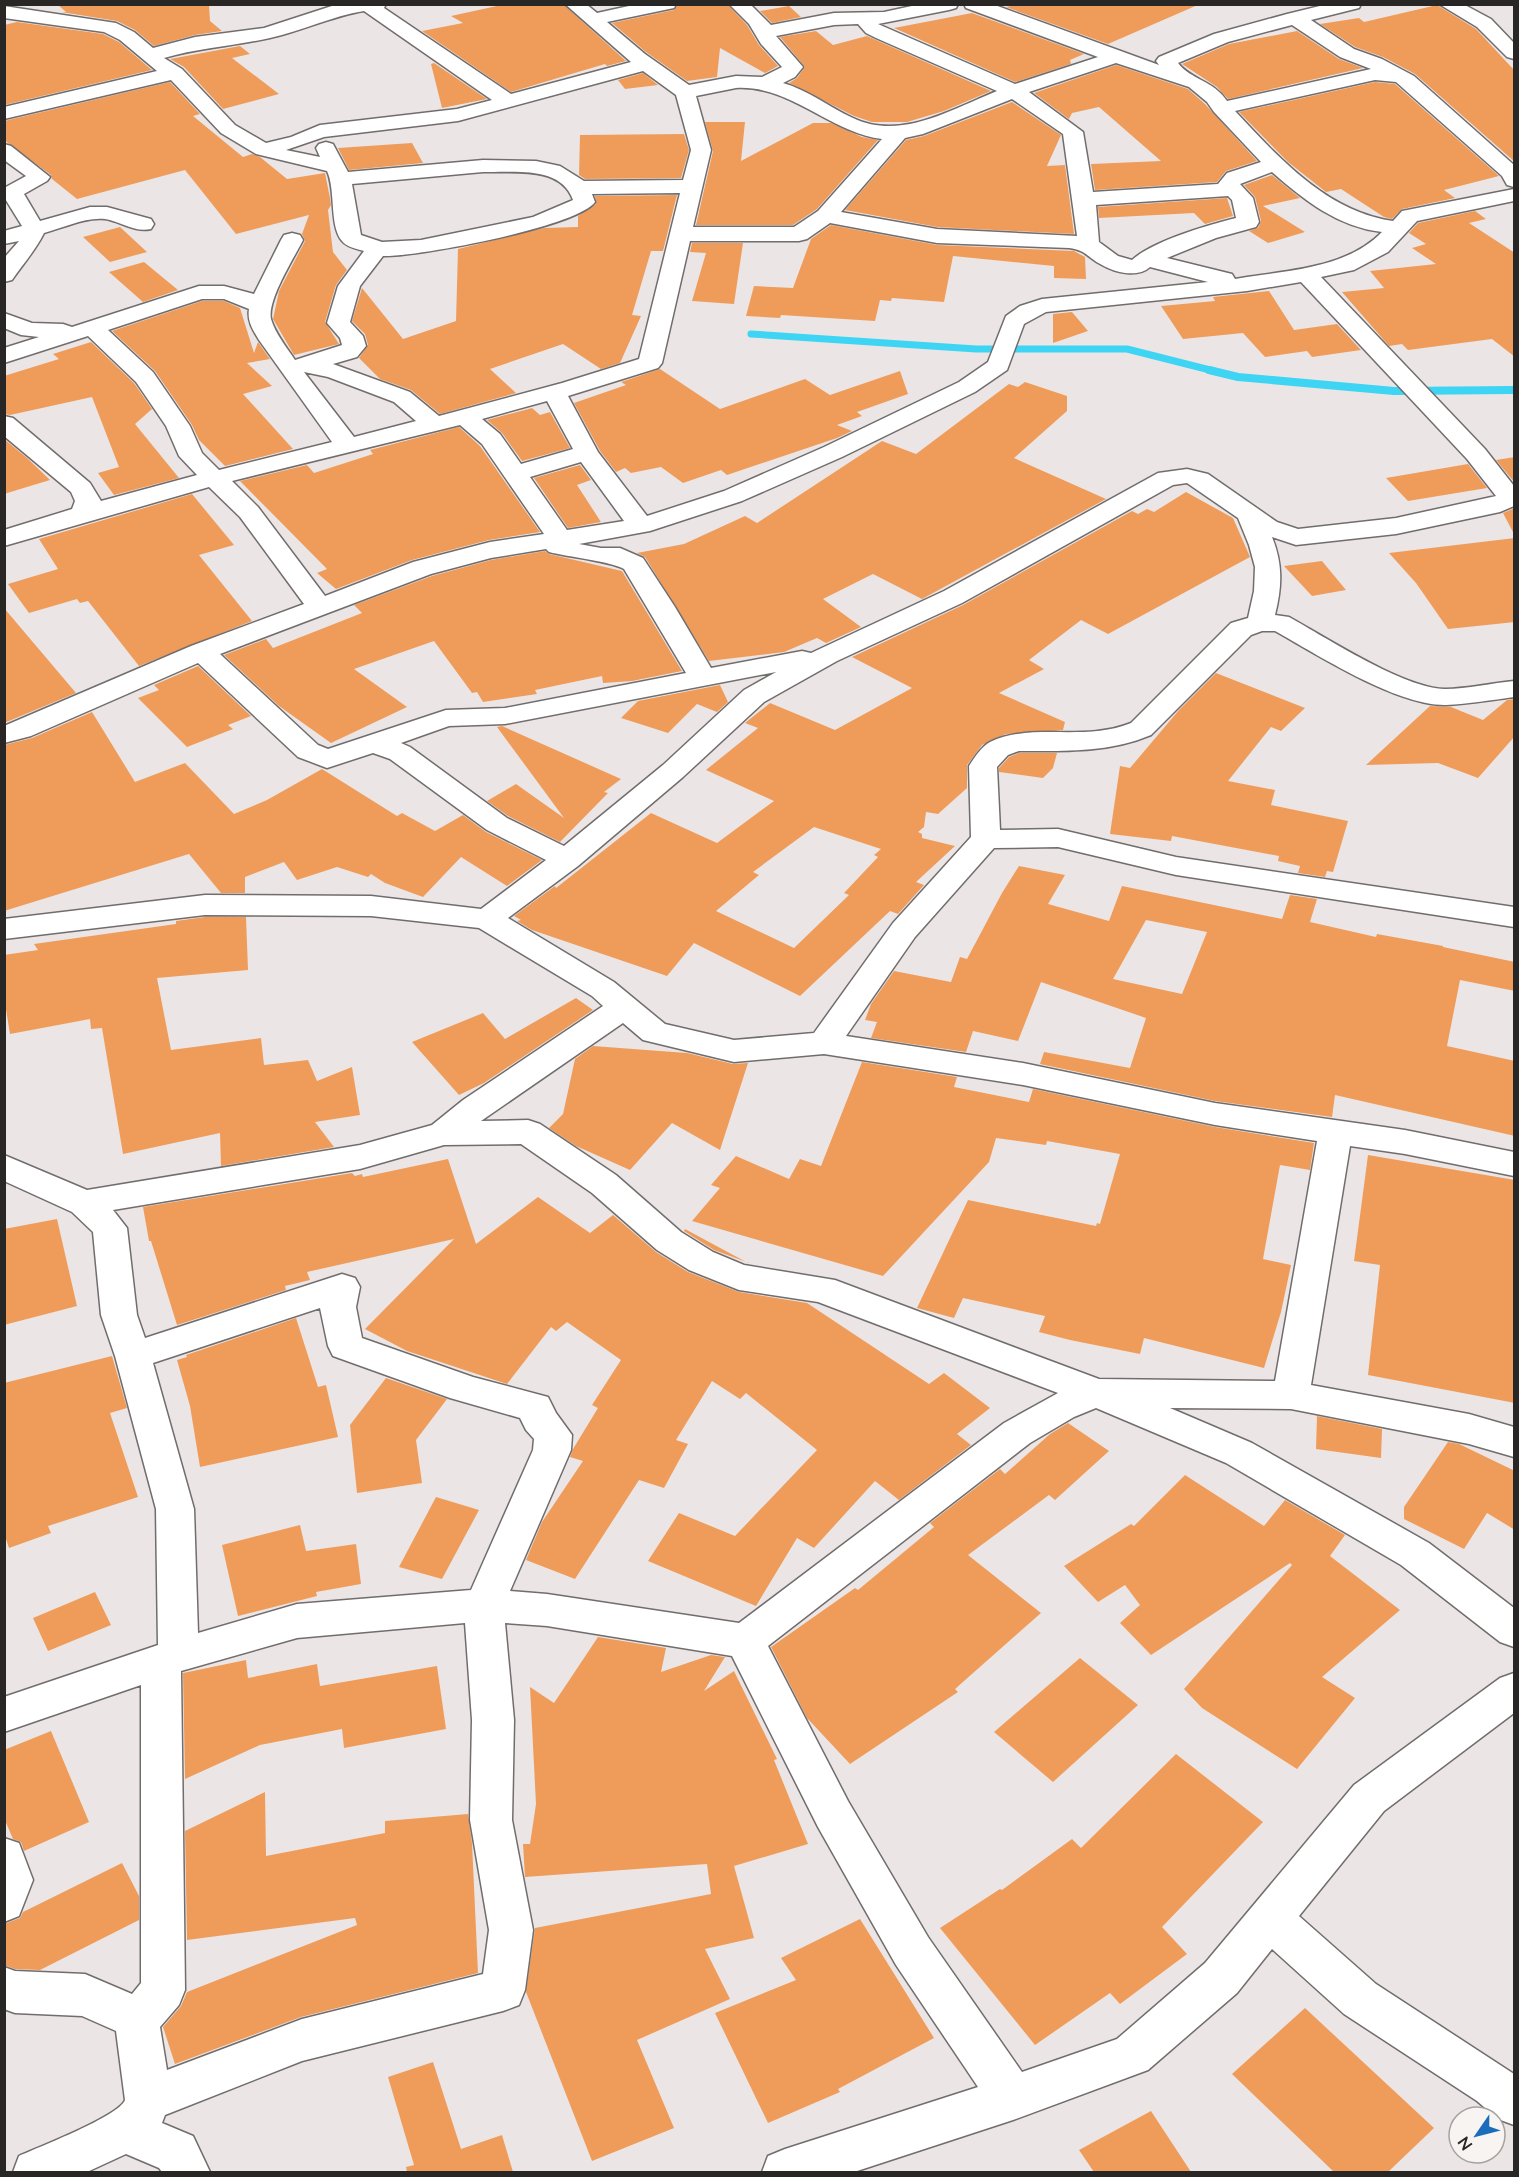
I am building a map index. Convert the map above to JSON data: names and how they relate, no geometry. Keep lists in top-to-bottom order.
{
  "north": "bottom left"
}
